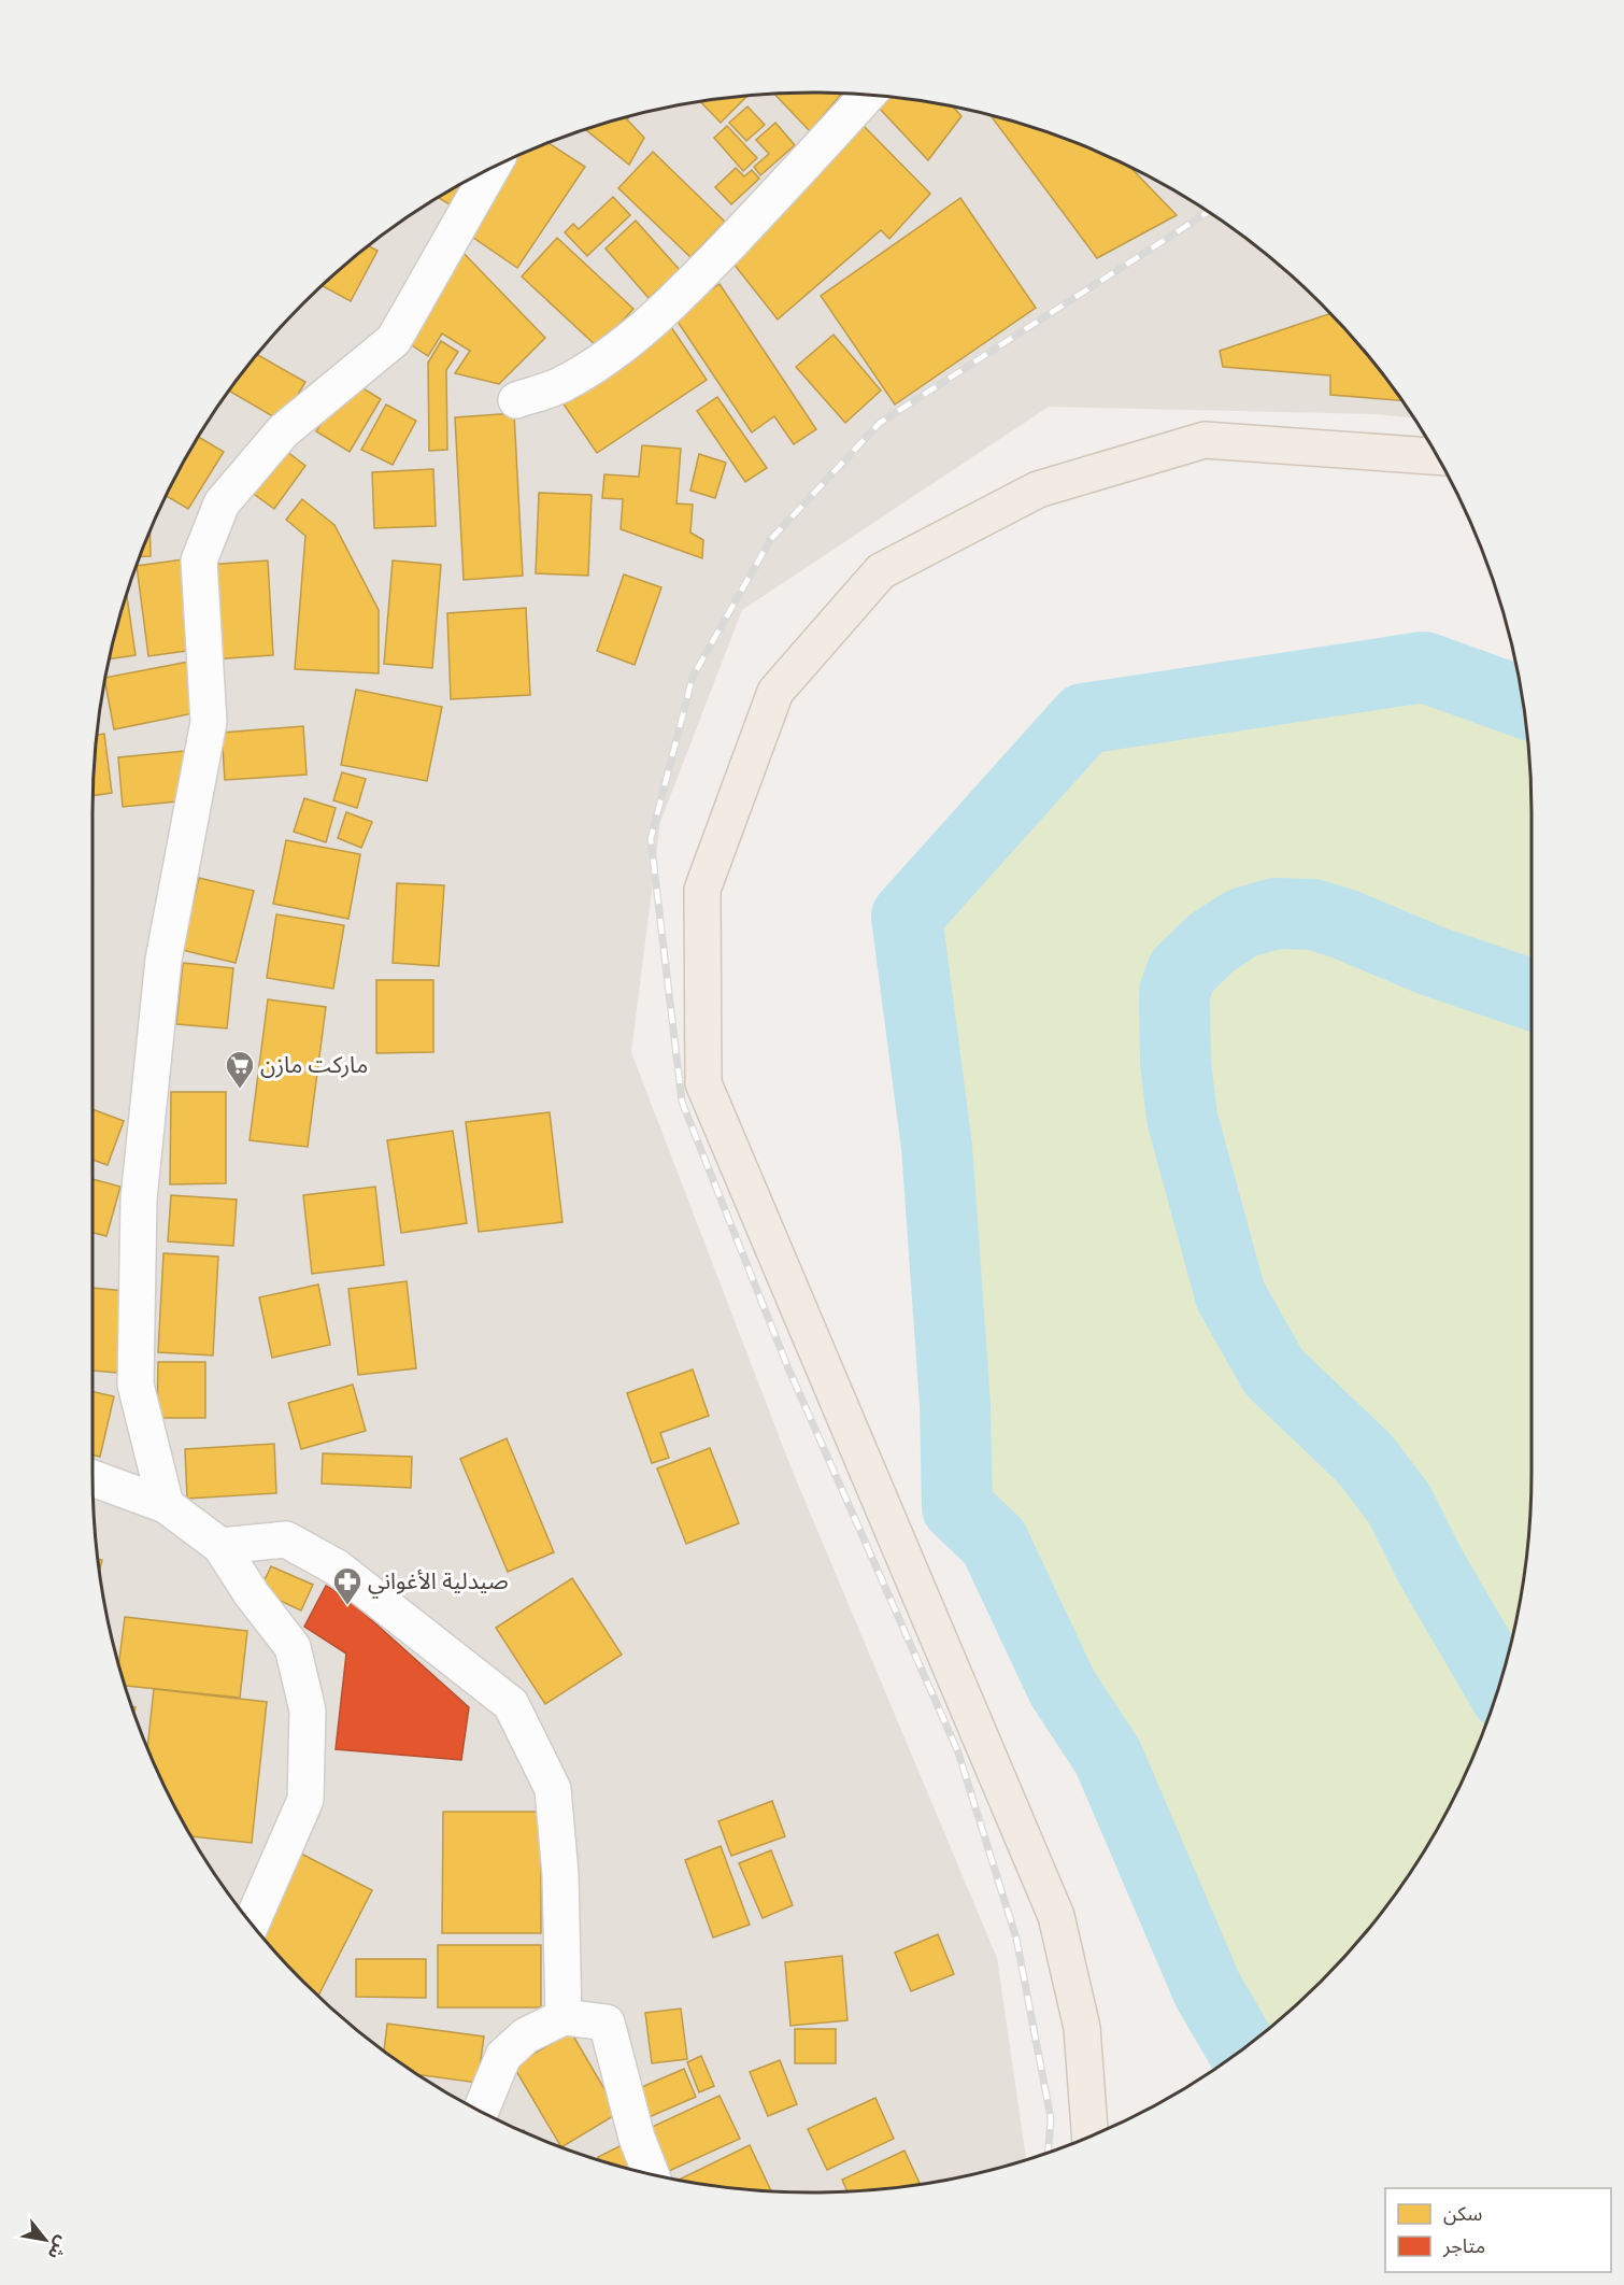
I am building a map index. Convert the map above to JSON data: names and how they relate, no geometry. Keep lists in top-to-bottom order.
{
  "places": {
    "supermarket": ["ماركت مازن"],
    "pharmacy": ["صيدلية الأغواني"]
  },
  "legend": ["سكن", "متاجر"],
  "north": "bottom right"
}
